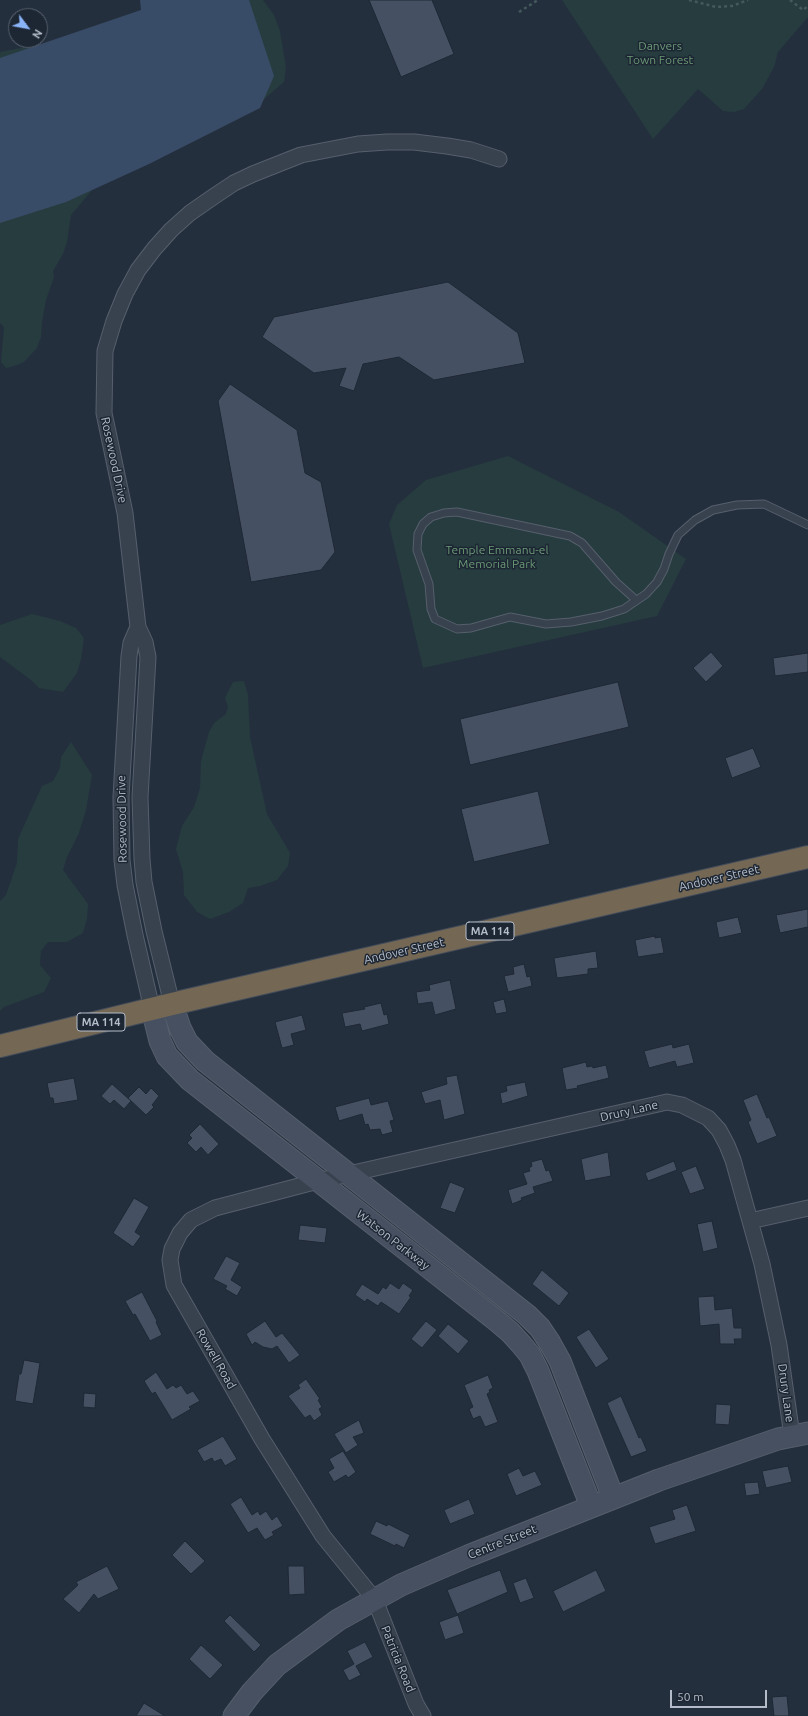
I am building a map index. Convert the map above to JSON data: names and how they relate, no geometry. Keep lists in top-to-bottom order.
{
  "streets": {
    "highway": ["Andover Street", "MA 114"],
    "main road": ["Watson Parkway", "Centre Street"],
    "street": [
      "Rosewood Drive",
      "Drury Lane",
      "Rowell Road",
      "Patricia Road"
    ]
  },
  "crossings": [
    ["Rosewood Drive", "Andover Street"],
    ["Rosewood Drive", "Watson Parkway"],
    ["Andover Street", "Watson Parkway"],
    ["Drury Lane", "Watson Parkway"],
    ["Drury Lane", "Rowell Road"],
    ["Drury Lane", "Centre Street"],
    ["Watson Parkway", "Rowell Road"],
    ["Watson Parkway", "Centre Street"],
    ["Rowell Road", "Centre Street"],
    ["Rowell Road", "Patricia Road"],
    ["Centre Street", "Patricia Road"]
  ],
  "parks": ["Danvers Town Forest", "Temple Emmanu-el Memorial Park"],
  "scale_bar": "50 m",
  "north": "bottom right"
}
